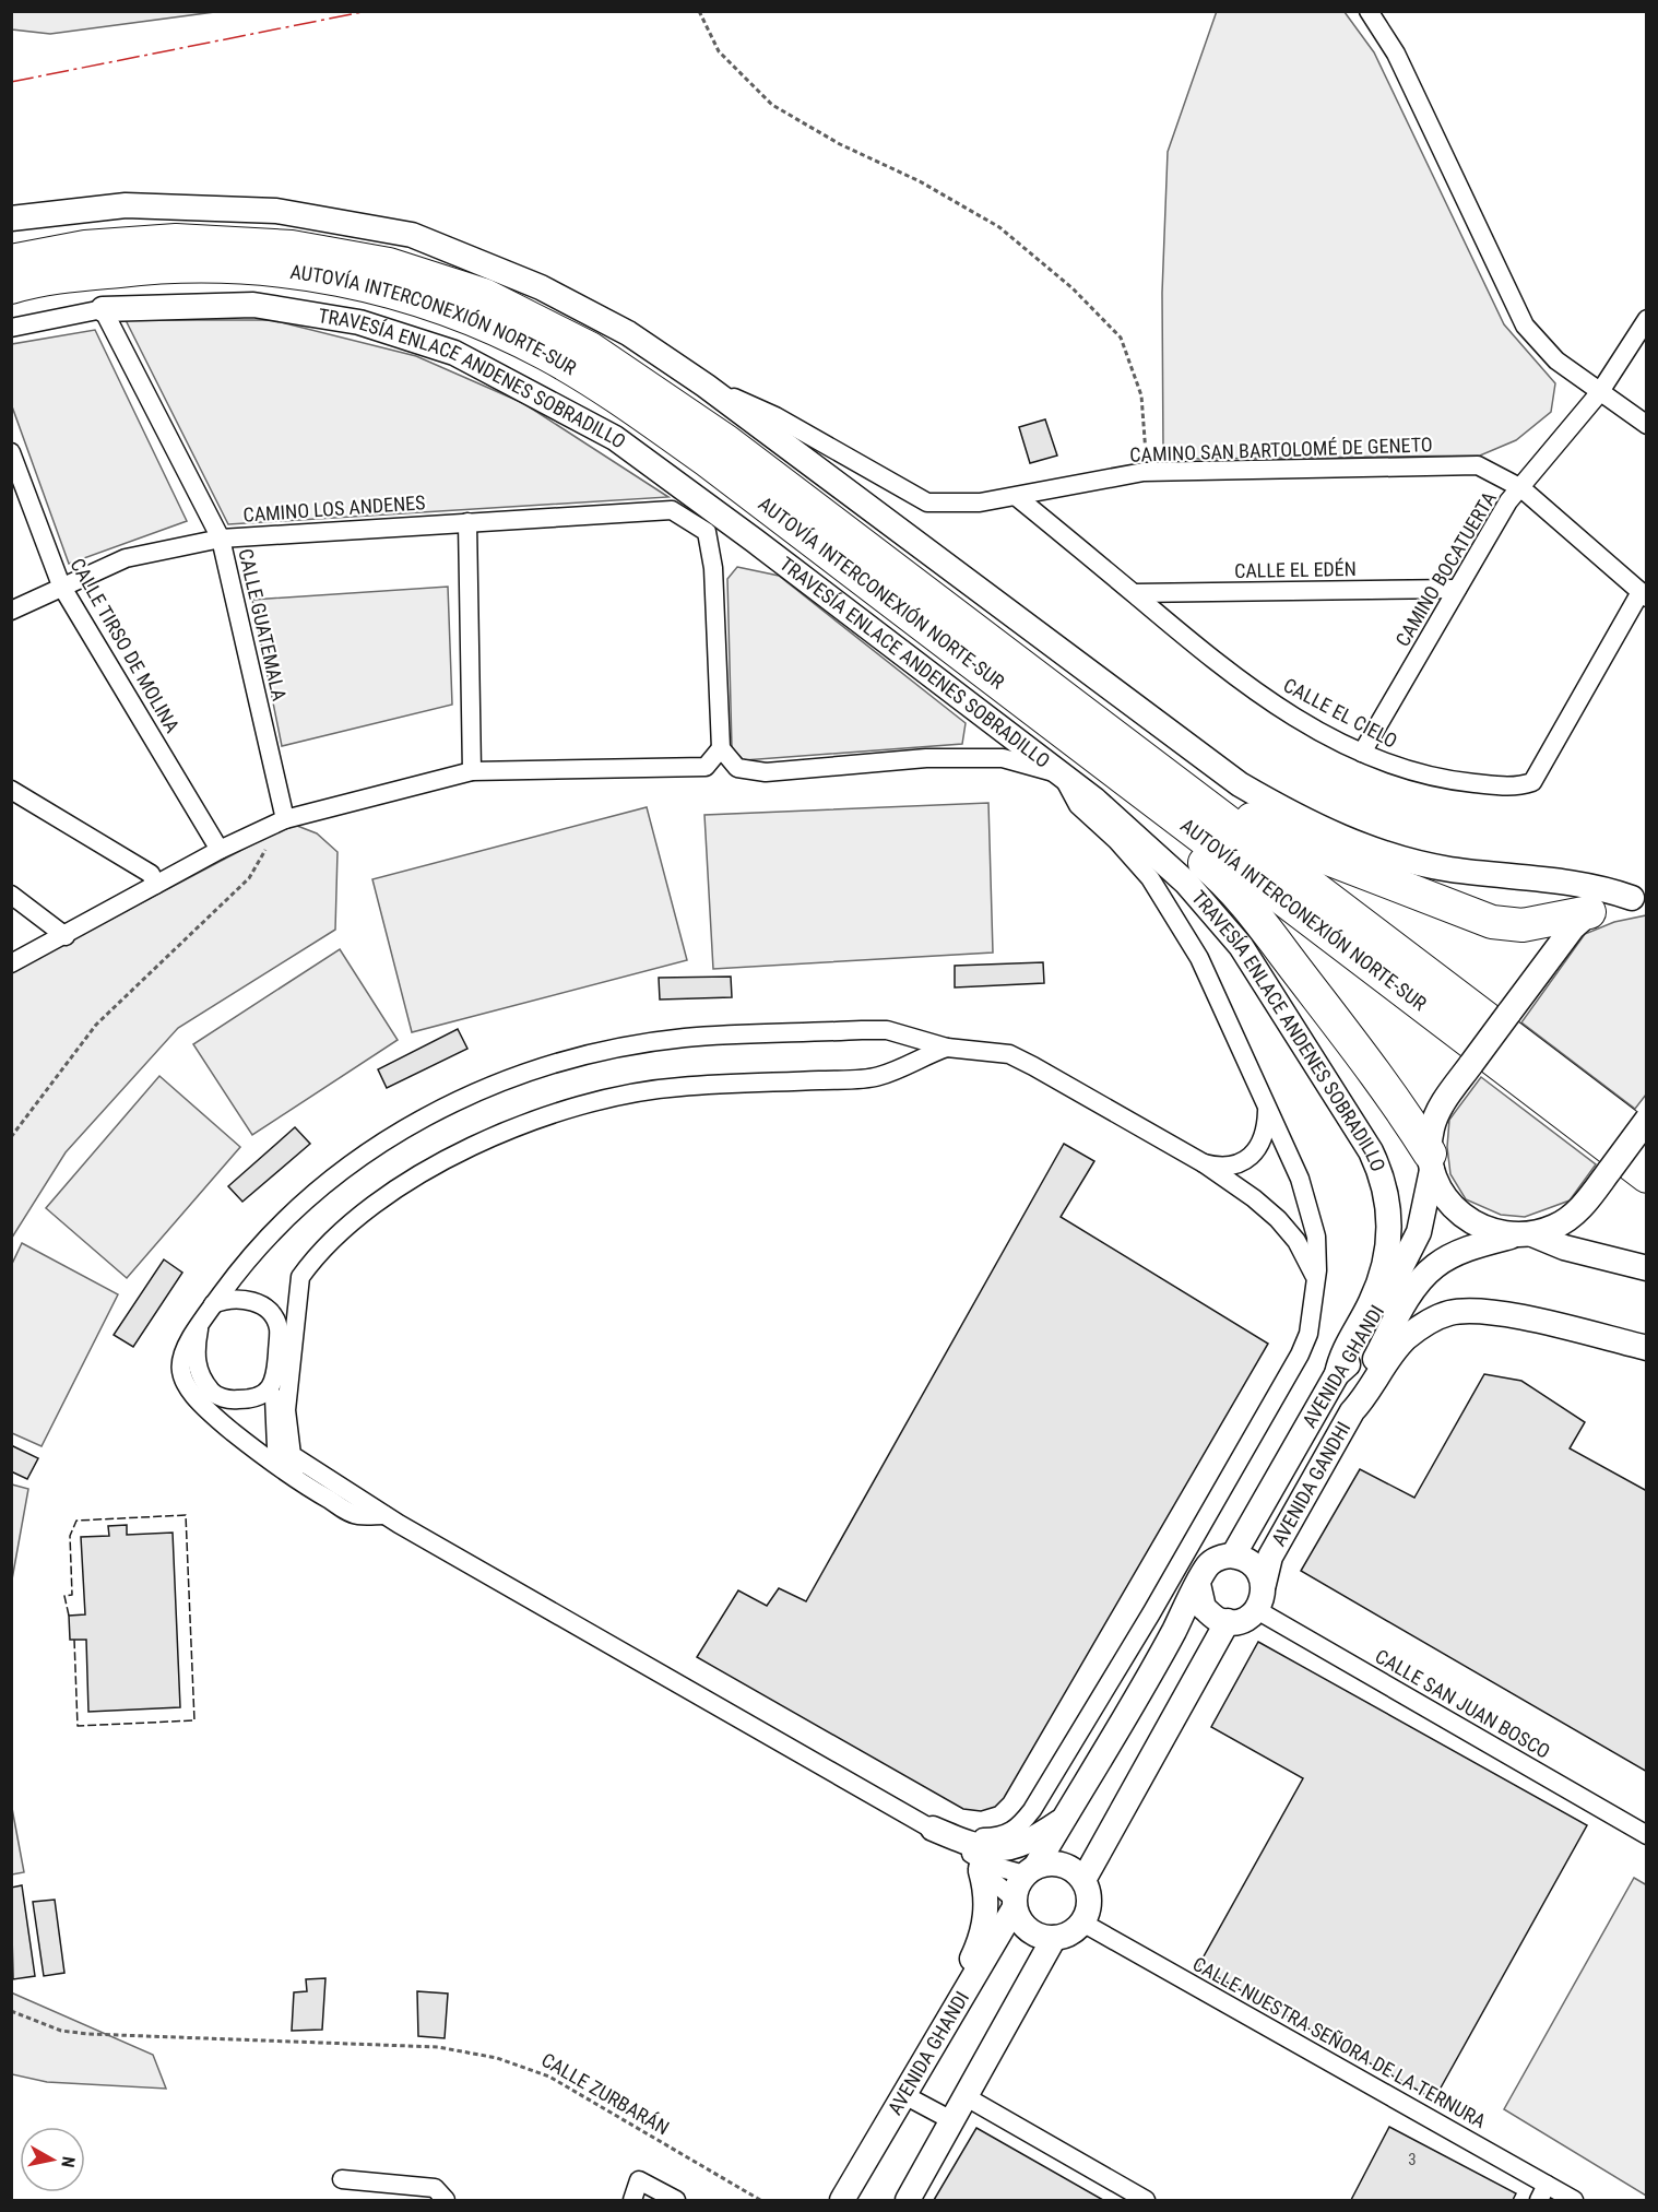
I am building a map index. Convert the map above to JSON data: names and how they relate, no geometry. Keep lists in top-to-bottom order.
{
  "streets": {
    "highway": ["AUTOVÍA INTERCONEXIÓN NORTE-SUR"],
    "street": [
      "TRAVESÍA ENLACE ANDENES SOBRADILLO",
      "CAMINO SAN BARTOLOMÉ DE GENETO",
      "CAMINO LOS ANDENES",
      "CAMINO BOCATUERTA",
      "CALLE EL EDÉN",
      "CALLE GUATEMALA",
      "CALLE TIRSO DE MOLINA",
      "CALLE EL CIELO",
      "AVENIDA GHANDI",
      "AVENIDA GANDHI",
      "CALLE SAN JUAN BOSCO",
      "CALLE NUESTRA SEÑORA DE LA TERNURA"
    ],
    "path": ["CALLE ZURBARÁN"]
  },
  "crossings": [
    ["TRAVESÍA ENLACE ANDENES SOBRADILLO", "CALLE GUATEMALA"],
    ["TRAVESÍA ENLACE ANDENES SOBRADILLO", "AVENIDA GHANDI"],
    ["CAMINO SAN BARTOLOMÉ DE GENETO", "CAMINO BOCATUERTA"],
    ["CAMINO SAN BARTOLOMÉ DE GENETO", "CALLE EL CIELO"],
    ["CAMINO LOS ANDENES", "CALLE GUATEMALA"],
    ["CAMINO LOS ANDENES", "CALLE TIRSO DE MOLINA"],
    ["CAMINO BOCATUERTA", "CALLE EL EDÉN"],
    ["CAMINO BOCATUERTA", "CALLE EL CIELO"],
    ["CALLE EL EDÉN", "CALLE EL CIELO"],
    ["AVENIDA GHANDI", "AVENIDA GANDHI"],
    ["AVENIDA GHANDI", "CALLE SAN JUAN BOSCO"],
    ["AVENIDA GHANDI", "CALLE NUESTRA SEÑORA DE LA TERNURA"],
    ["AVENIDA GANDHI", "CALLE SAN JUAN BOSCO"]
  ],
  "house_numbers": ["3"],
  "north": "right"
}
